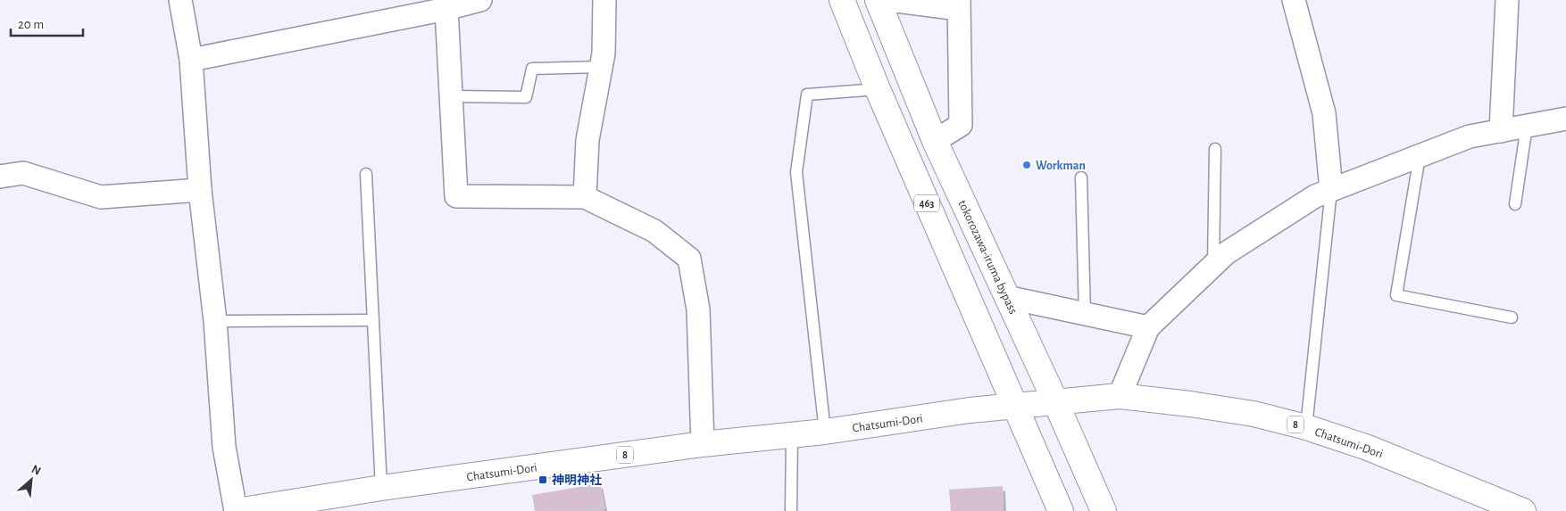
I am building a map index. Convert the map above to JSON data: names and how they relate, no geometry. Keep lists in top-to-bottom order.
{
  "streets": {
    "main road": [
      "463",
      "tokorozawa-iruma bypass",
      "Chatsumi-Dori",
      "8"
    ]
  },
  "crossings": [
    ["463", "Chatsumi-Dori"],
    ["tokorozawa-iruma bypass", "Chatsumi-Dori"]
  ],
  "places": {
    "other": ["Workman"],
    "transit": ["神明神社"]
  },
  "scale_bar": "20 m",
  "north": "top right"
}
